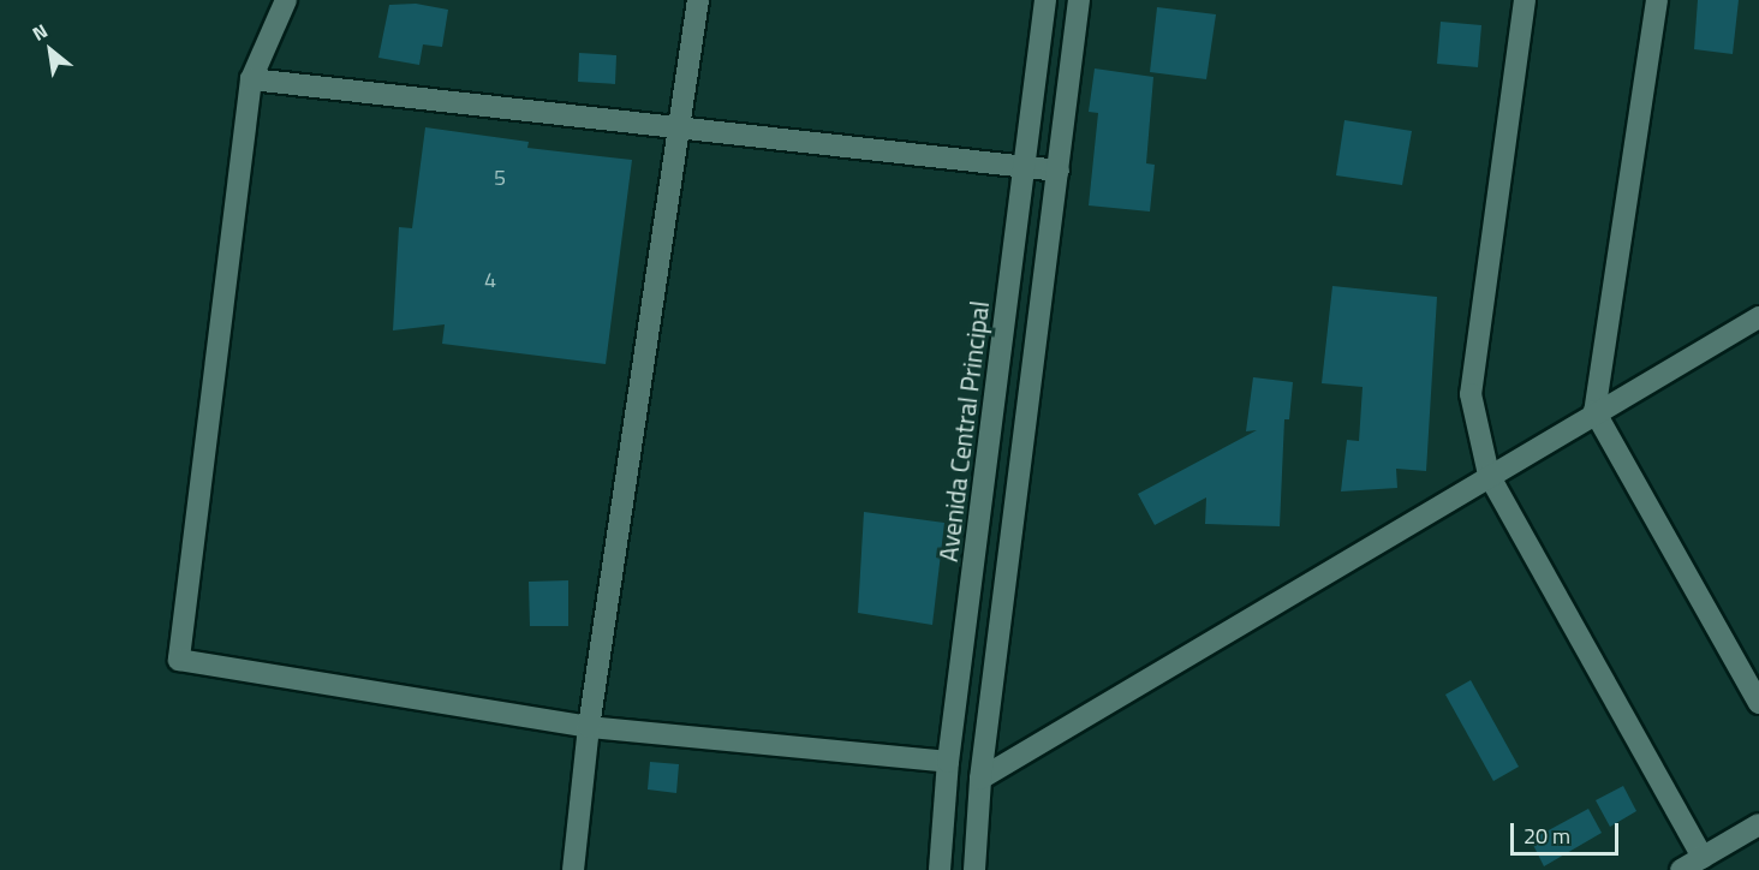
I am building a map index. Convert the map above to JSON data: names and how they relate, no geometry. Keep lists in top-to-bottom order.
{
  "streets": {
    "street": ["Avenida Central Principal"]
  },
  "house_numbers": ["5", "4"],
  "scale_bar": "20 m",
  "north": "top left"
}
